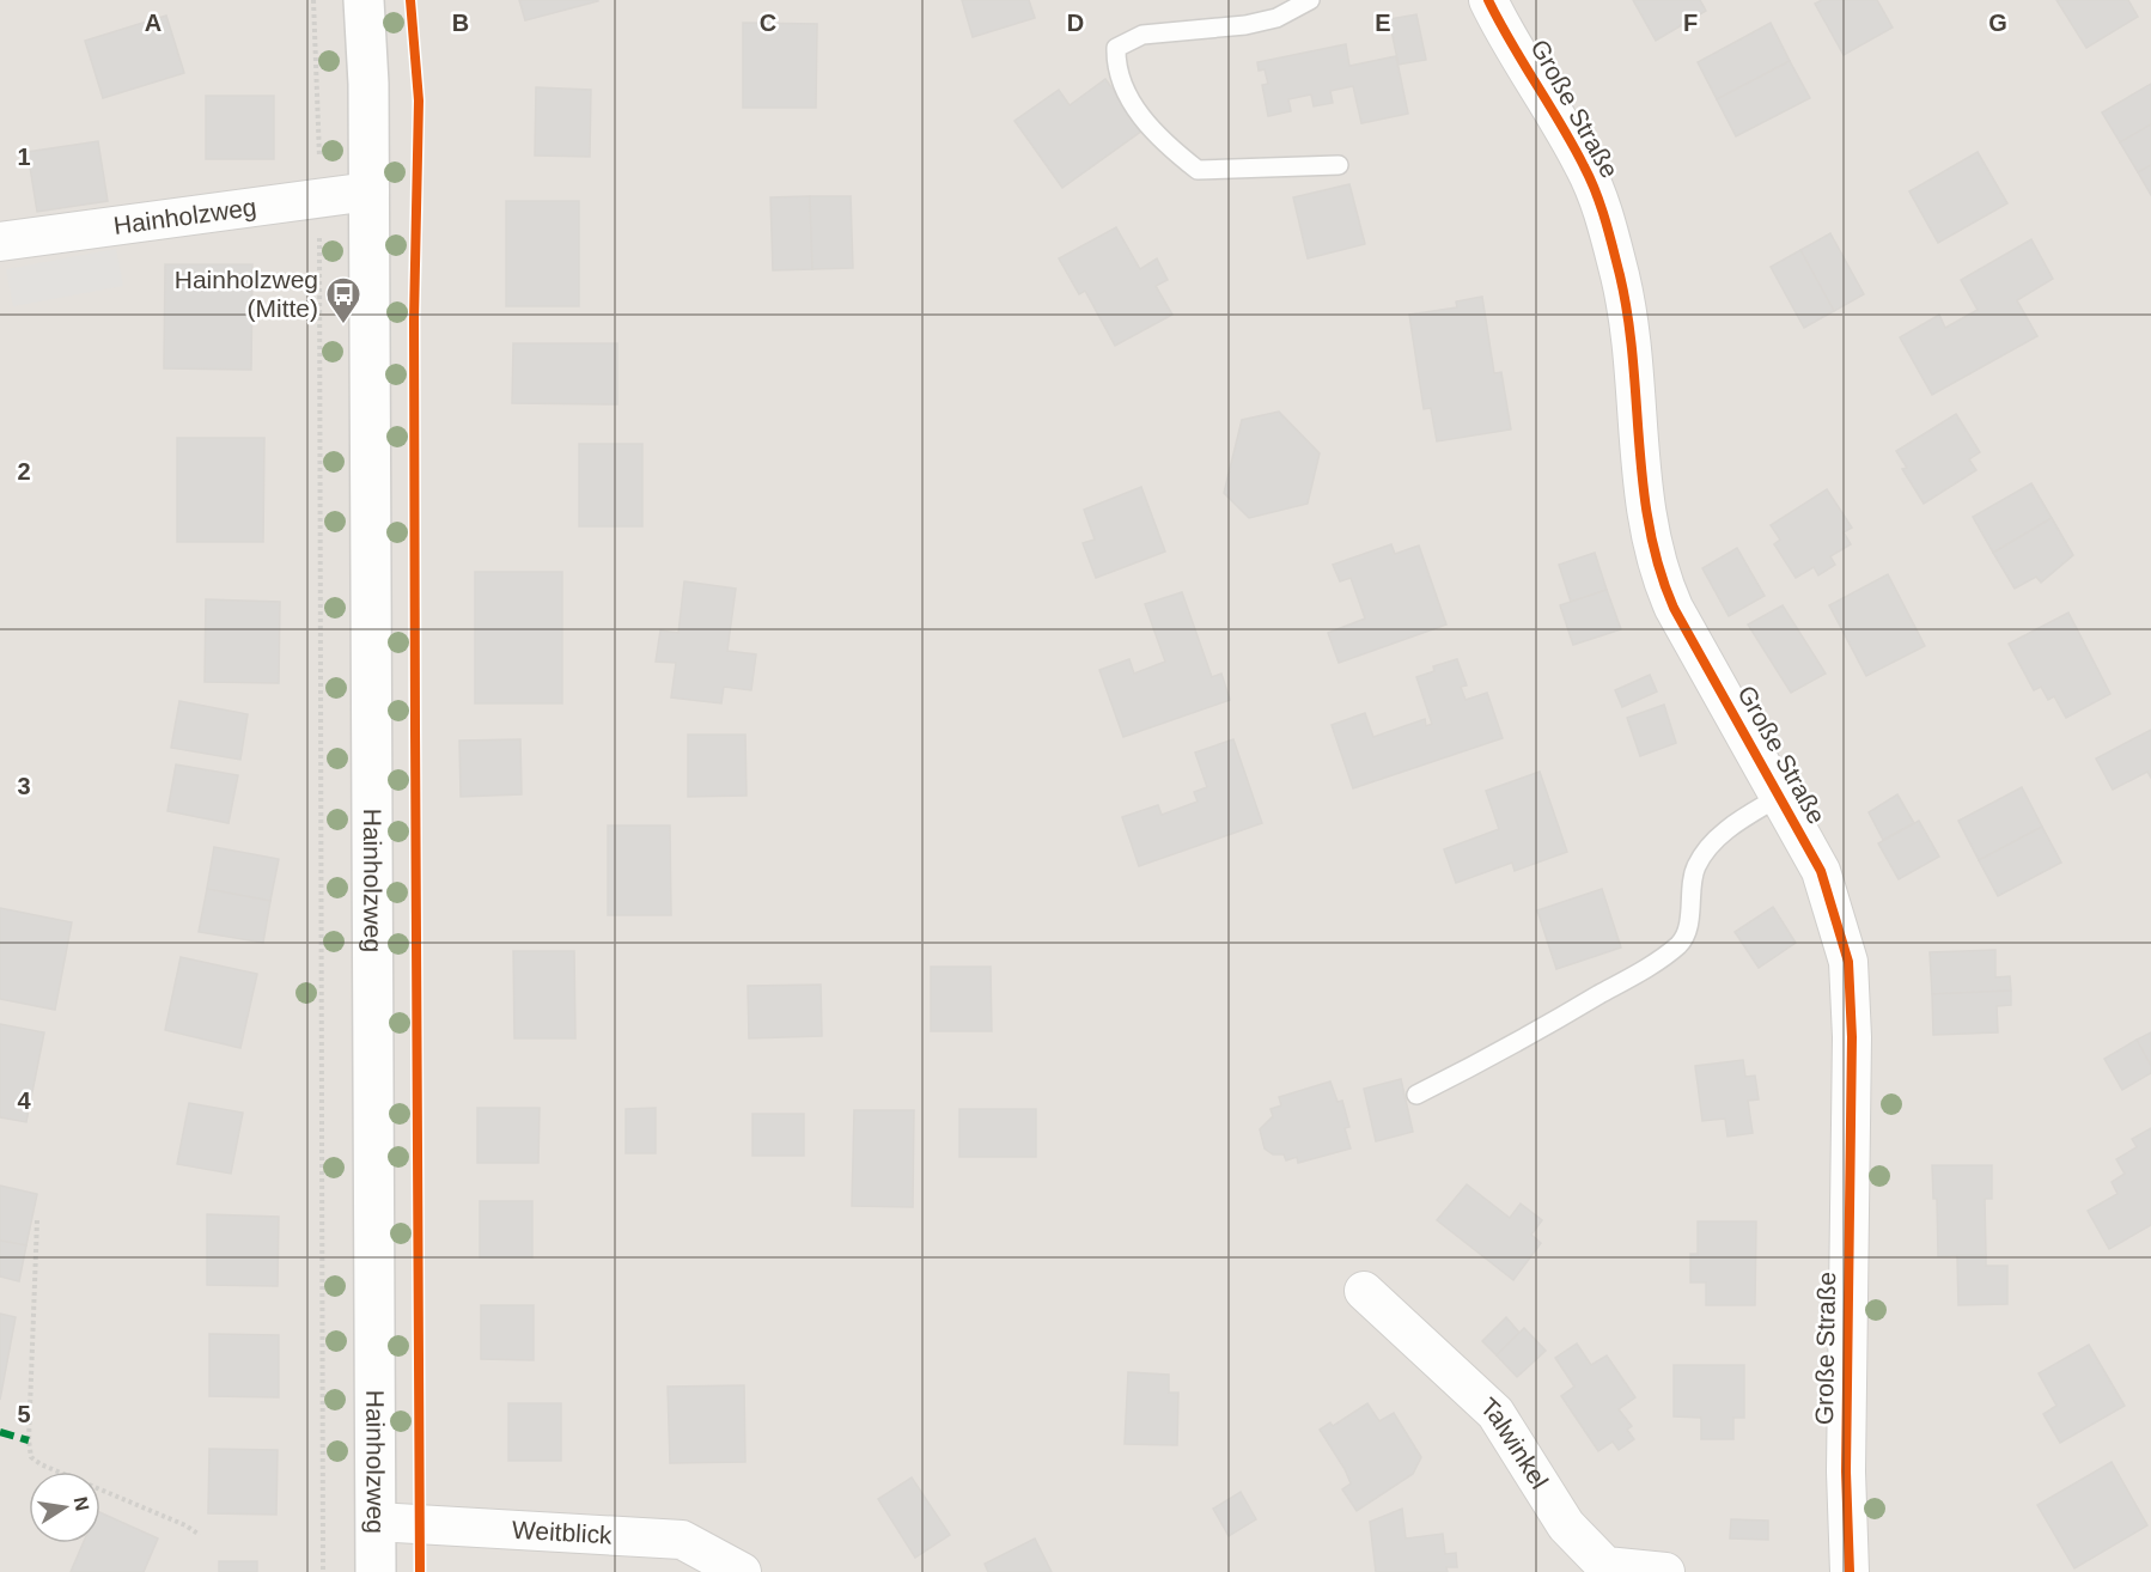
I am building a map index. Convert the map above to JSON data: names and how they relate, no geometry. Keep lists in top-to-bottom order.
{
  "streets": {
    "street": [
      "Große Straße",
      "Hainholzweg",
      "Talwinkel",
      "Weitblick"
    ]
  },
  "crossings": [
    ["Hainholzweg", "Weitblick"]
  ],
  "places": {
    "bus stop": ["Hainholzweg (Mitte)"]
  },
  "north": "right",
  "grid": {
    "columns": [
      "A",
      "B",
      "C",
      "D",
      "E",
      "F",
      "G"
    ],
    "rows": [
      "1",
      "2",
      "3",
      "4",
      "5"
    ]
  }
}
